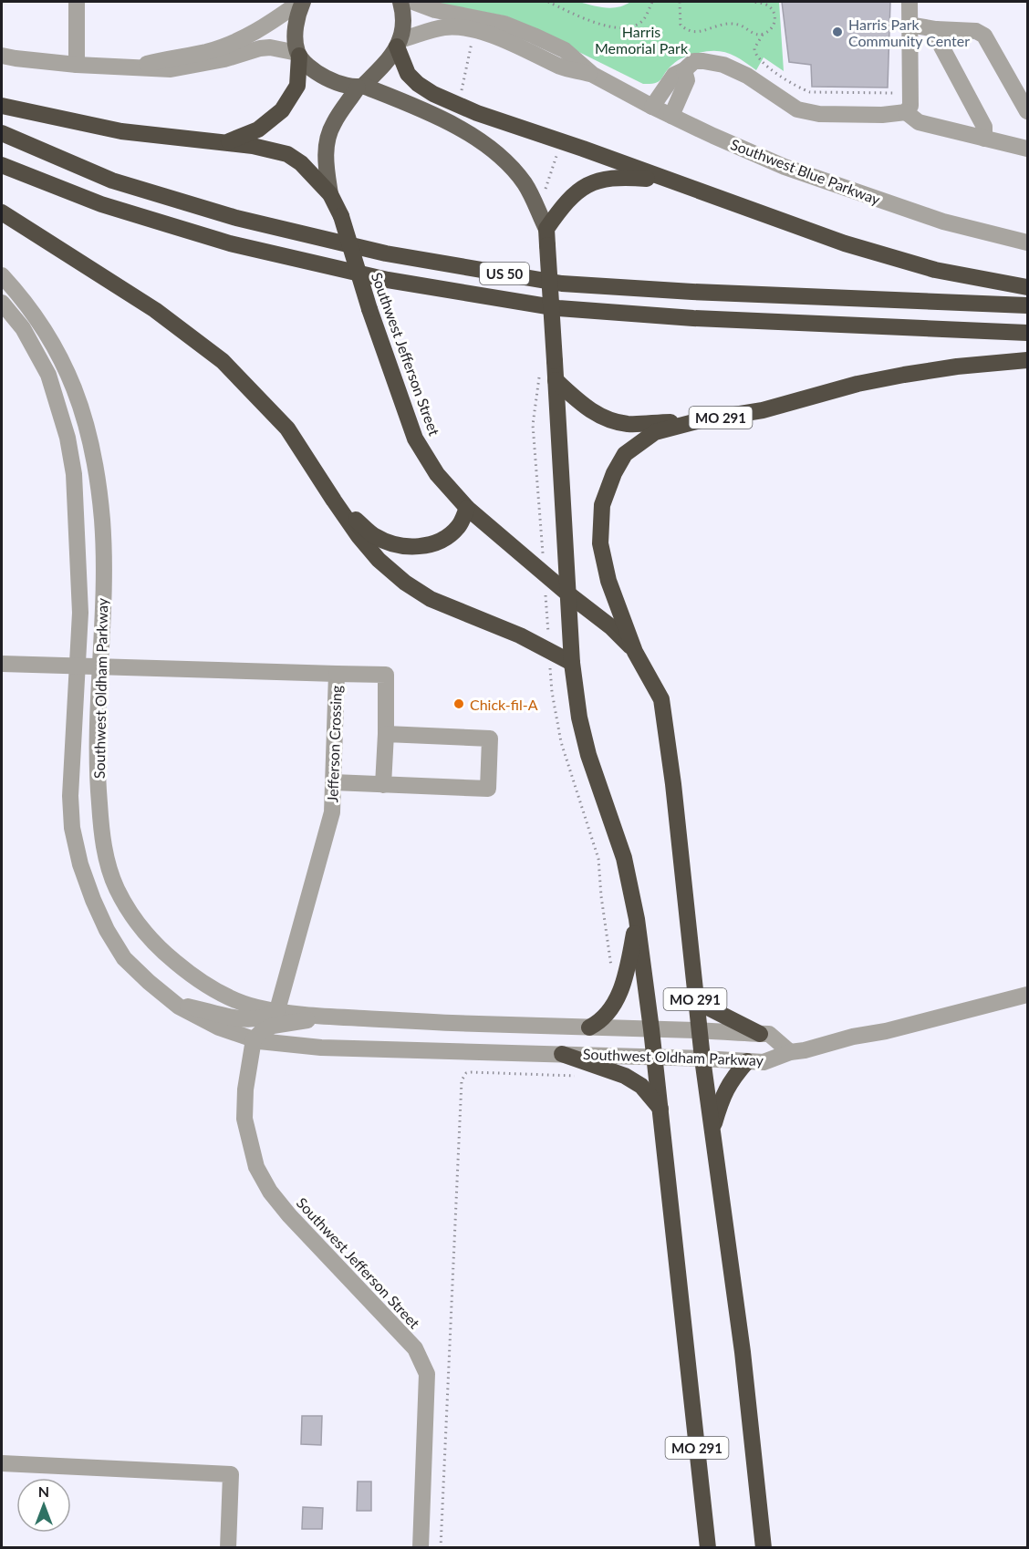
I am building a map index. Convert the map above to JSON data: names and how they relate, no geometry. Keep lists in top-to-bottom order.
{
  "streets": {
    "highway": ["US 50", "Southwest Jefferson Street", "MO 291"],
    "street": ["Southwest Blue Parkway", "Southwest Oldham Parkway", "Jefferson Crossing"]
  },
  "crossings": [
    ["Southwest Blue Parkway", "Southwest Jefferson Street"],
    ["Southwest Jefferson Street", "MO 291"],
    ["Southwest Jefferson Street", "Southwest Oldham Parkway"],
    ["MO 291", "Southwest Oldham Parkway"],
    ["Southwest Oldham Parkway", "Jefferson Crossing"]
  ],
  "parks": ["Harris Memorial Park"],
  "places": ["Harris Park Community Center", "Chick-fil-A"],
  "north": "top"
}
